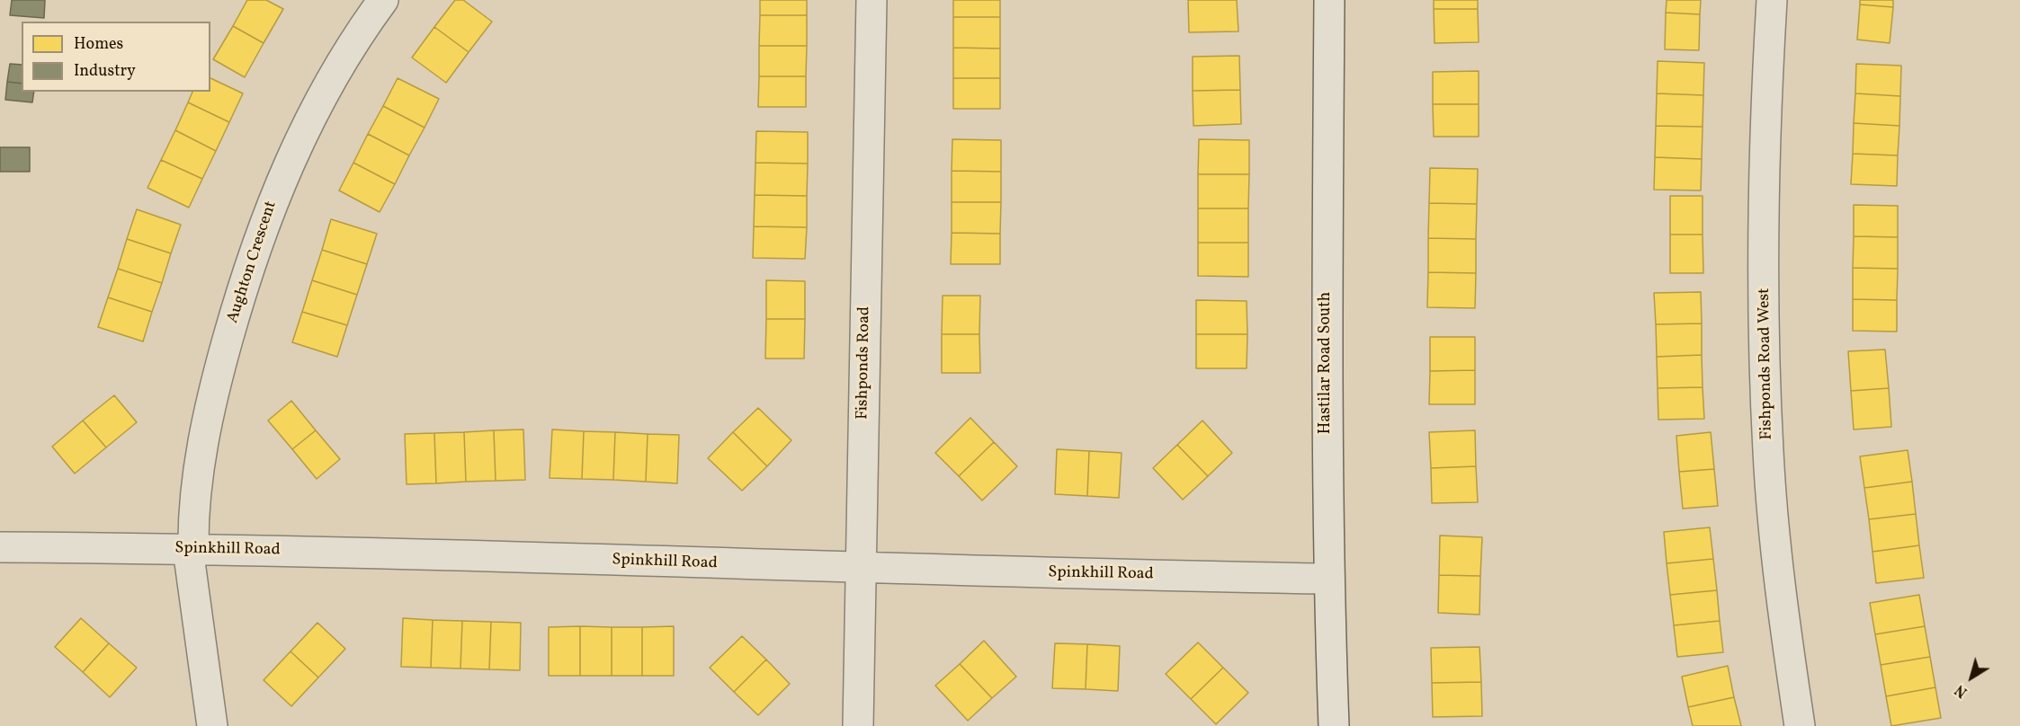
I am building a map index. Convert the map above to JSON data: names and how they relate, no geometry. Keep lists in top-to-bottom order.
{
  "streets": {
    "street": [
      "Aughton Crescent",
      "Fishponds Road",
      "Hastilar Road South",
      "Fishponds Road West",
      "Spinkhill Road"
    ]
  },
  "crossings": [
    ["Aughton Crescent", "Spinkhill Road"],
    ["Fishponds Road", "Spinkhill Road"],
    ["Hastilar Road South", "Spinkhill Road"]
  ],
  "legend": ["Homes", "Industry"],
  "north": "bottom left"
}
